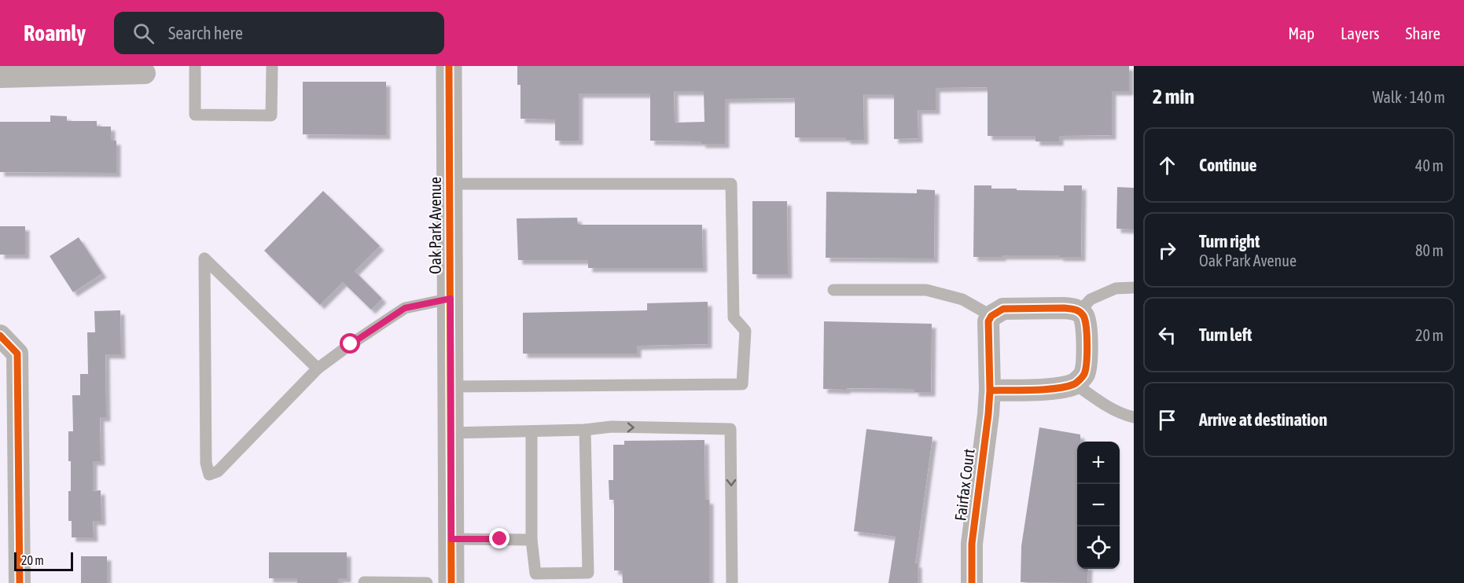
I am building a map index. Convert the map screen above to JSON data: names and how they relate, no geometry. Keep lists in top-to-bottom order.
{
  "streets": {
    "street": ["Oak Park Avenue", "Fairfax Court"]
  },
  "scale_bar": "20 m",
  "page": {
    "header": "Roamly",
    "search": "Search here",
    "nav": ["Map", "Layers", "Share"],
    "heading": ["2 min", "Walk · 140 m"],
    "list": [
      ["Continue", "40 m"],
      ["Turn right", "Oak Park Avenue", "80 m"],
      ["Turn left", "20 m"],
      "Arrive at destination"
    ],
    "map_buttons": ["+", "−"],
    "scale": "20 m"
  }
}
